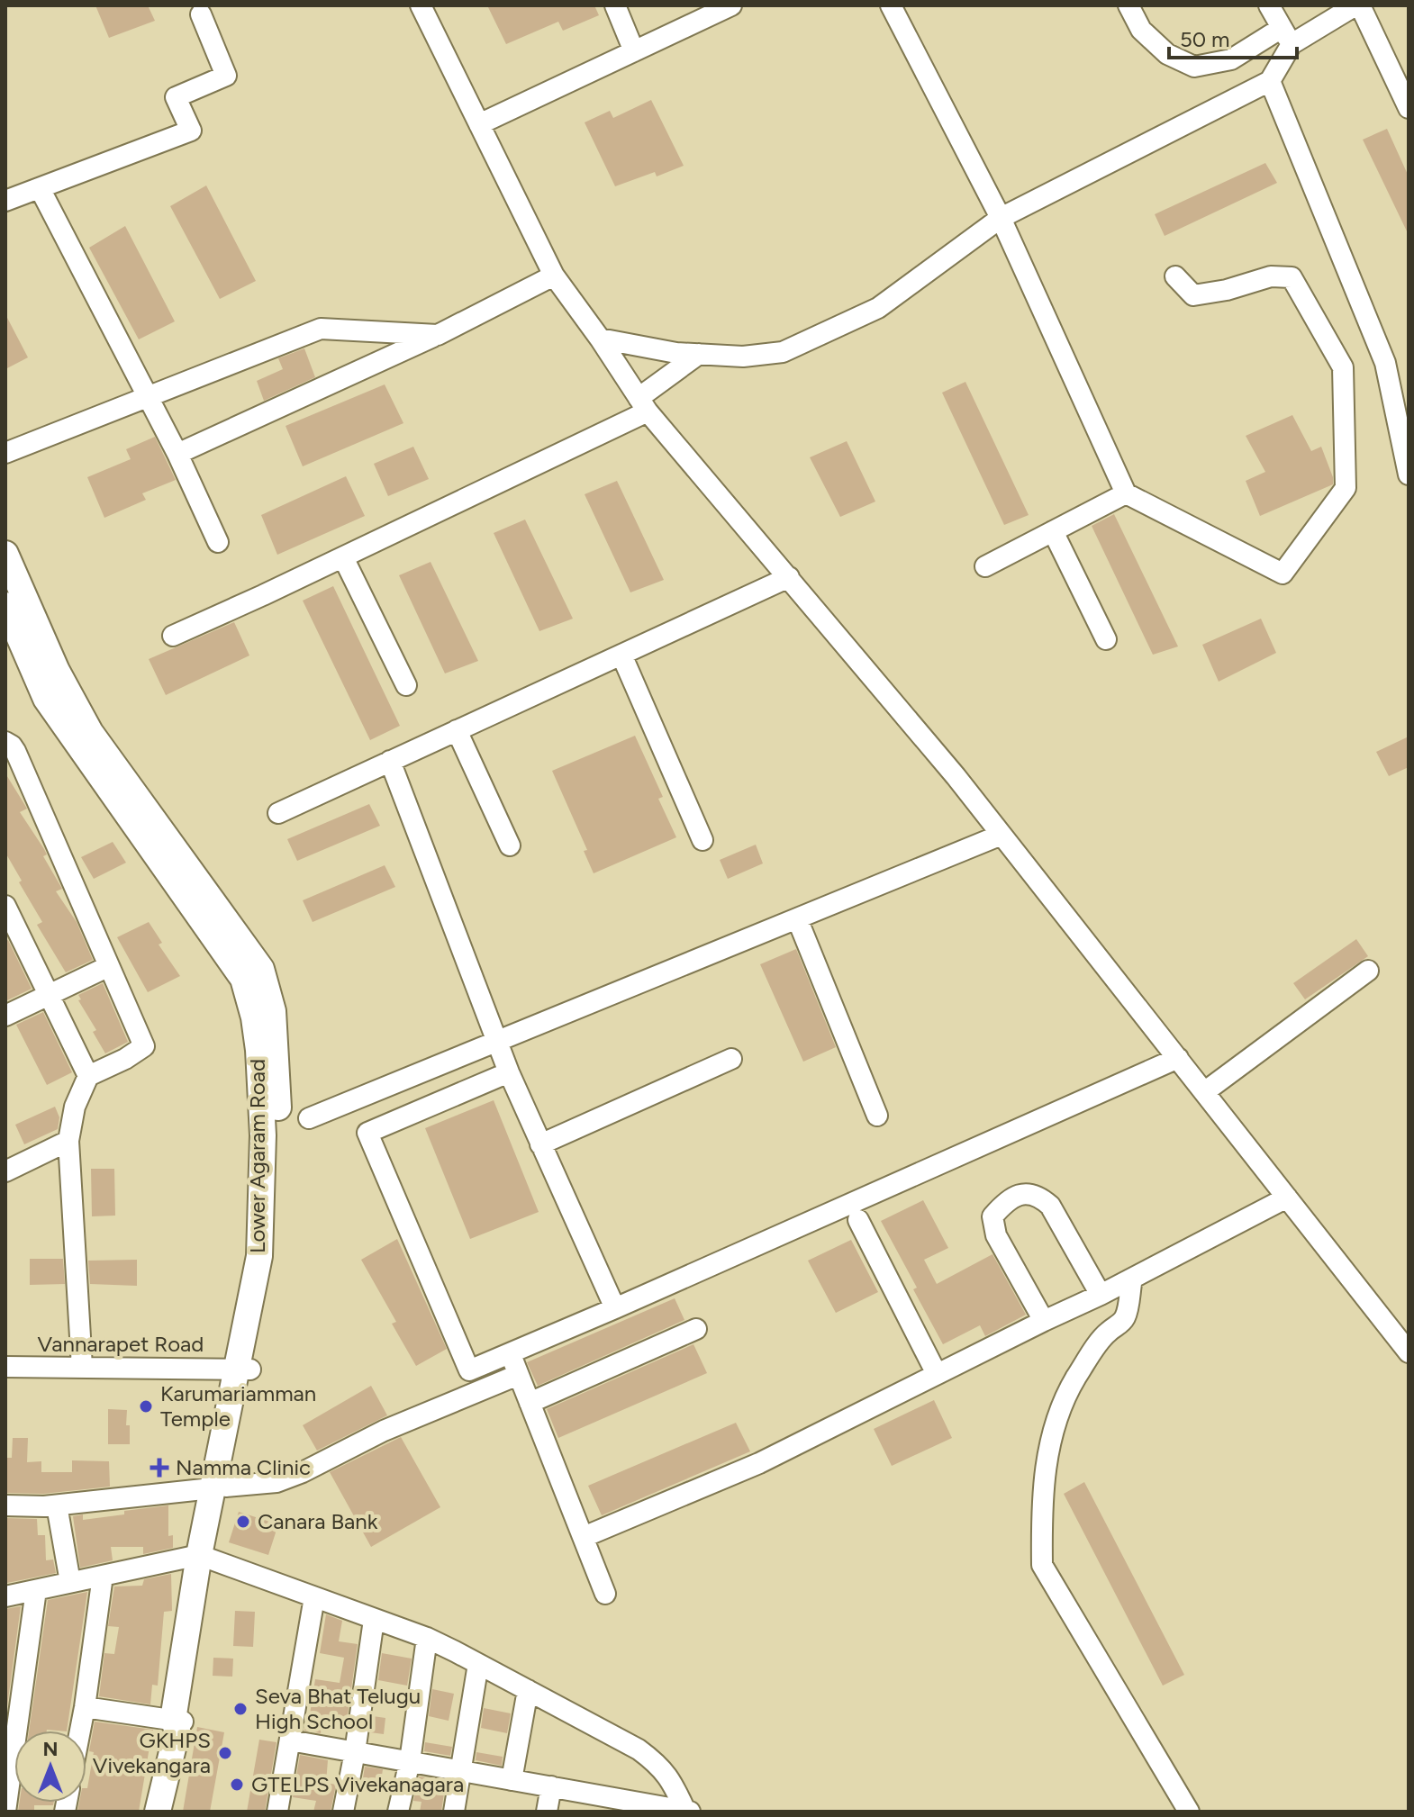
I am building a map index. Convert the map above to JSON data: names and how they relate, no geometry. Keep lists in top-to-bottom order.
{
  "streets": {
    "main road": ["Lower Agaram Road"],
    "street": ["Vannarapet Road"]
  },
  "crossings": [
    ["Lower Agaram Road", "Vannarapet Road"]
  ],
  "places": {
    "other": [
      "Karumariamman Temple",
      "Canara Bank",
      "Seva Bhat Telugu High School",
      "GKHPS Vivekangara",
      "GTELPS Vivekanagara"
    ],
    "health": ["Namma Clinic"]
  },
  "scale_bar": "50 m",
  "north": "top"
}
